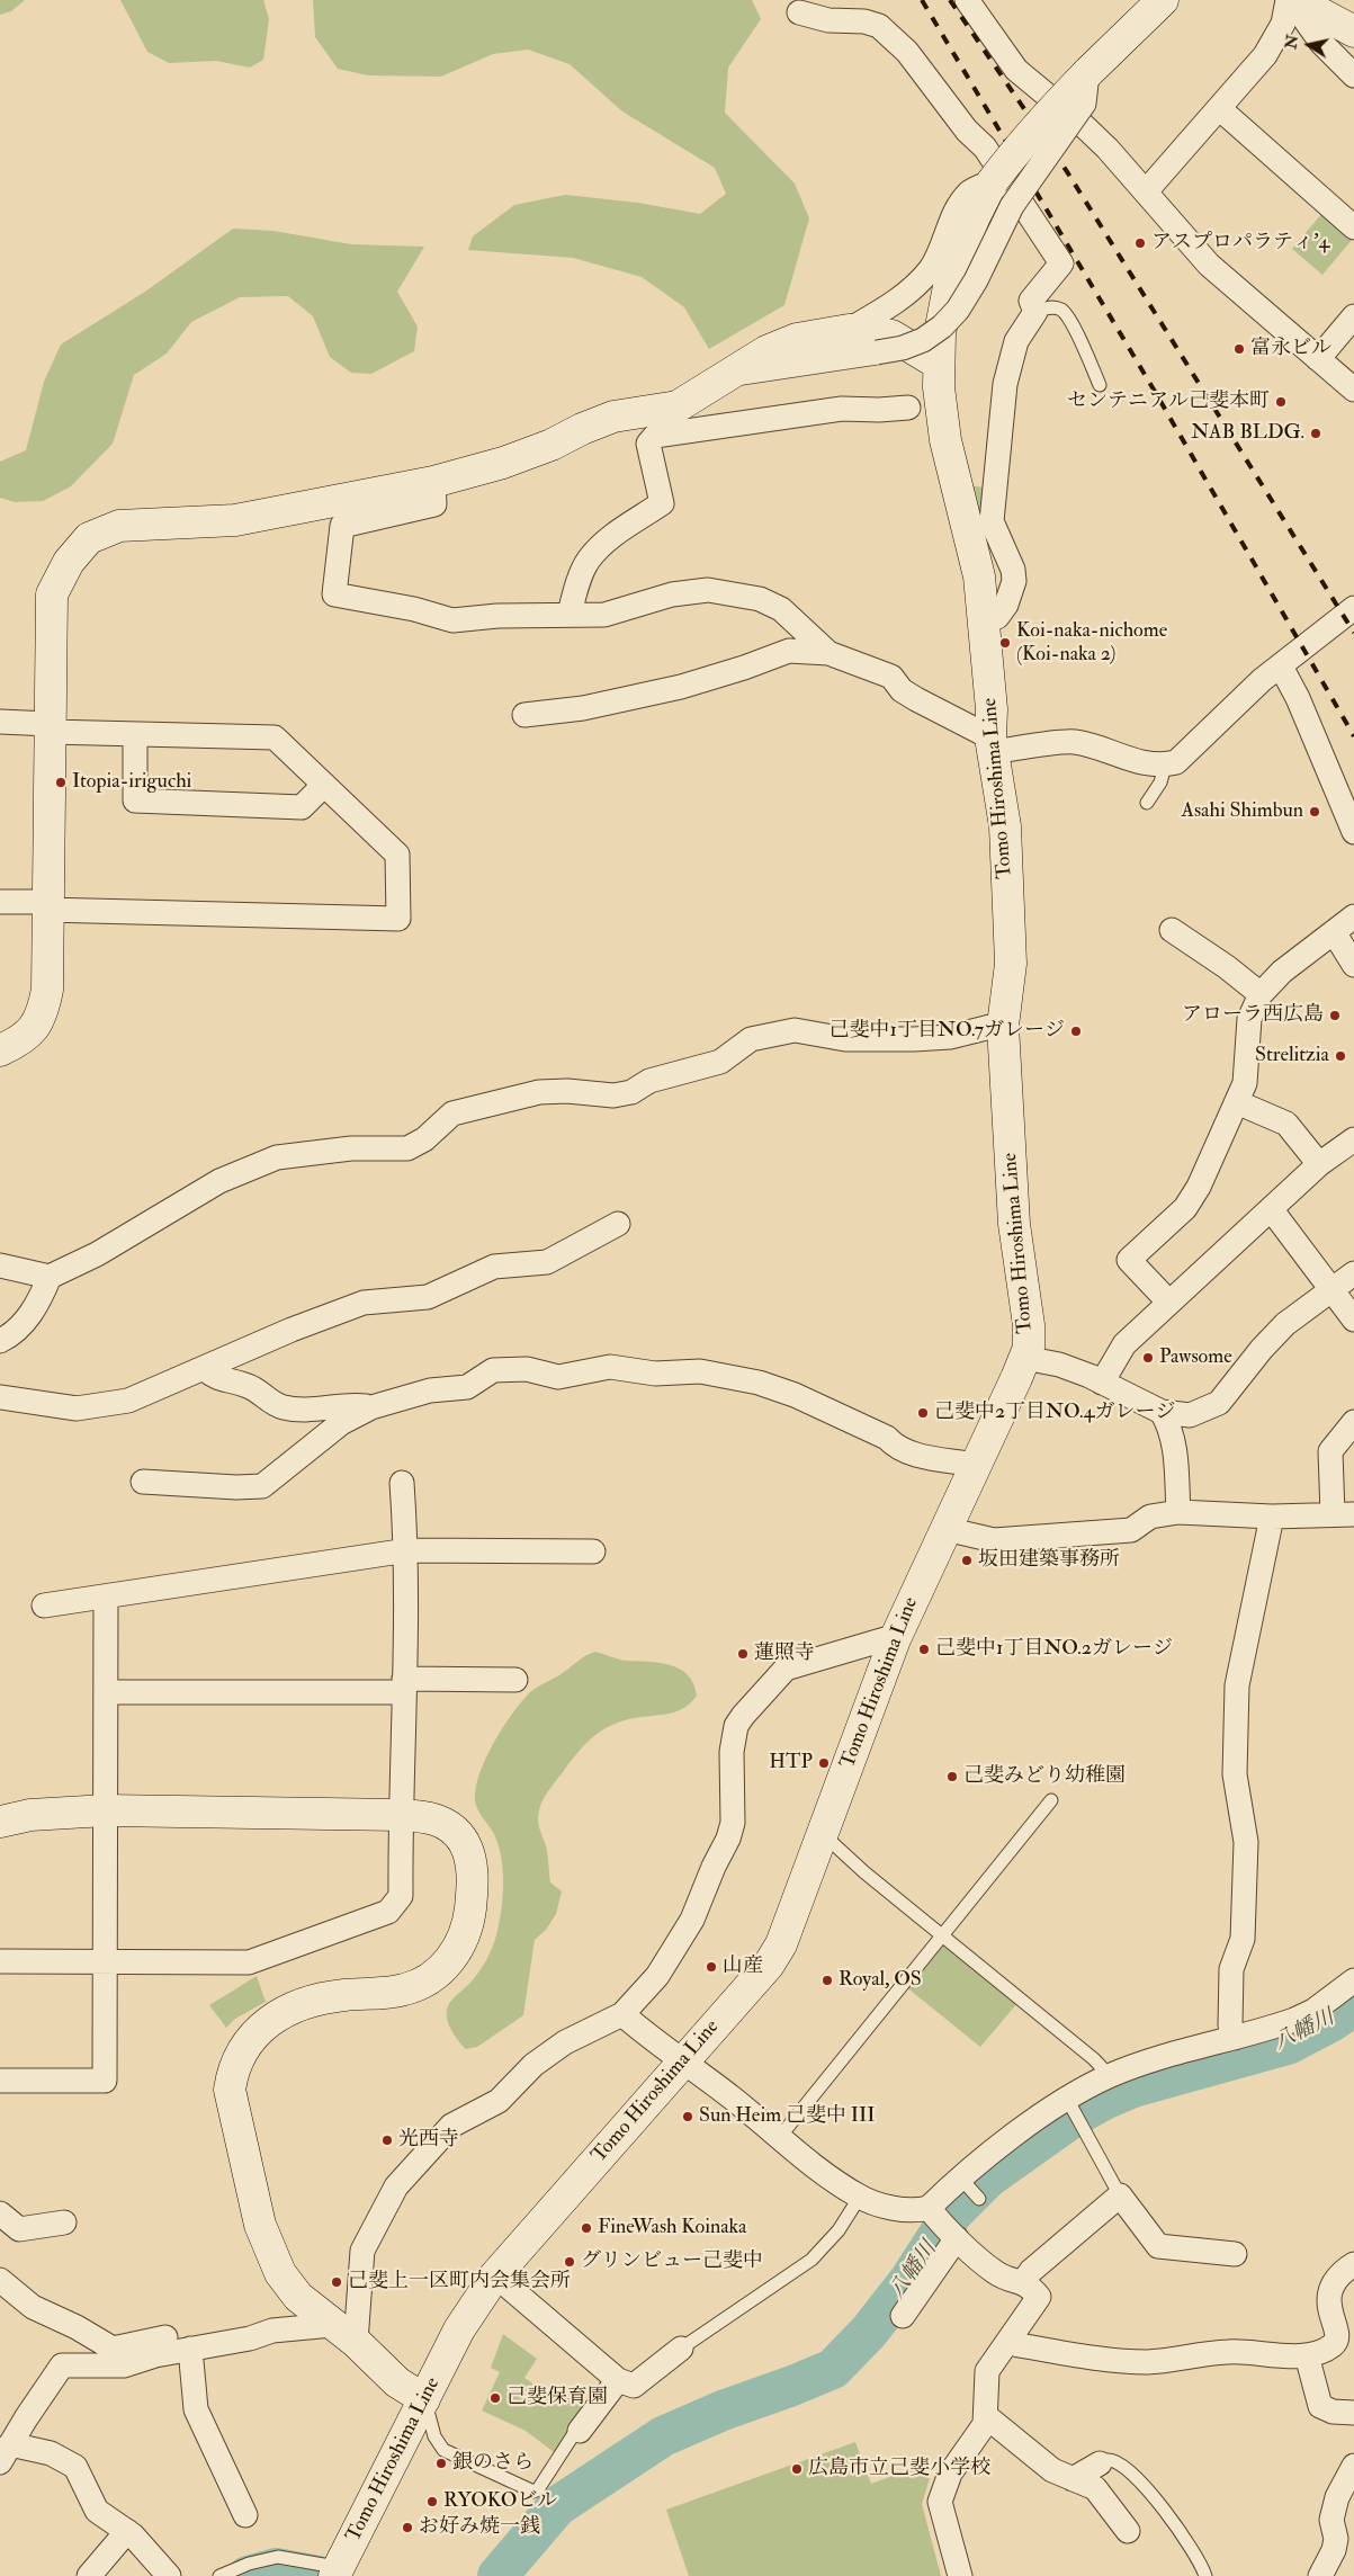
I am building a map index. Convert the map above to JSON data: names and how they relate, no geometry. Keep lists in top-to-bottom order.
{
  "streets": {
    "main road": ["Tomo Hiroshima Line"]
  },
  "water": ["八幡川"],
  "places": [
    "アスプロパラティ'4",
    "富永ビル",
    "センテニアル己斐本町",
    "NAB BLDG.",
    "Koi-naka-nichome (Koi-naka 2)",
    "Itopia-iriguchi",
    "Asahi Shimbun",
    "アローラ西広島",
    "己斐中1丁目NO.7ガレージ",
    "Strelitzia",
    "Pawsome",
    "己斐中2丁目NO.4ガレージ",
    "坂田建築事務所",
    "己斐中1丁目NO.2ガレージ",
    "蓮照寺",
    "HTP",
    "己斐みどり幼稚園",
    "山産",
    "Royal, OS",
    "Sun Heim 己斐中 III",
    "光西寺",
    "FineWash Koinaka",
    "グリンビュー己斐中",
    "己斐上一区町内会集会所",
    "己斐保育園",
    "銀のさら",
    "広島市立己斐小学校",
    "RYOKOビル",
    "お好み焼一銭"
  ],
  "north": "left"
}
